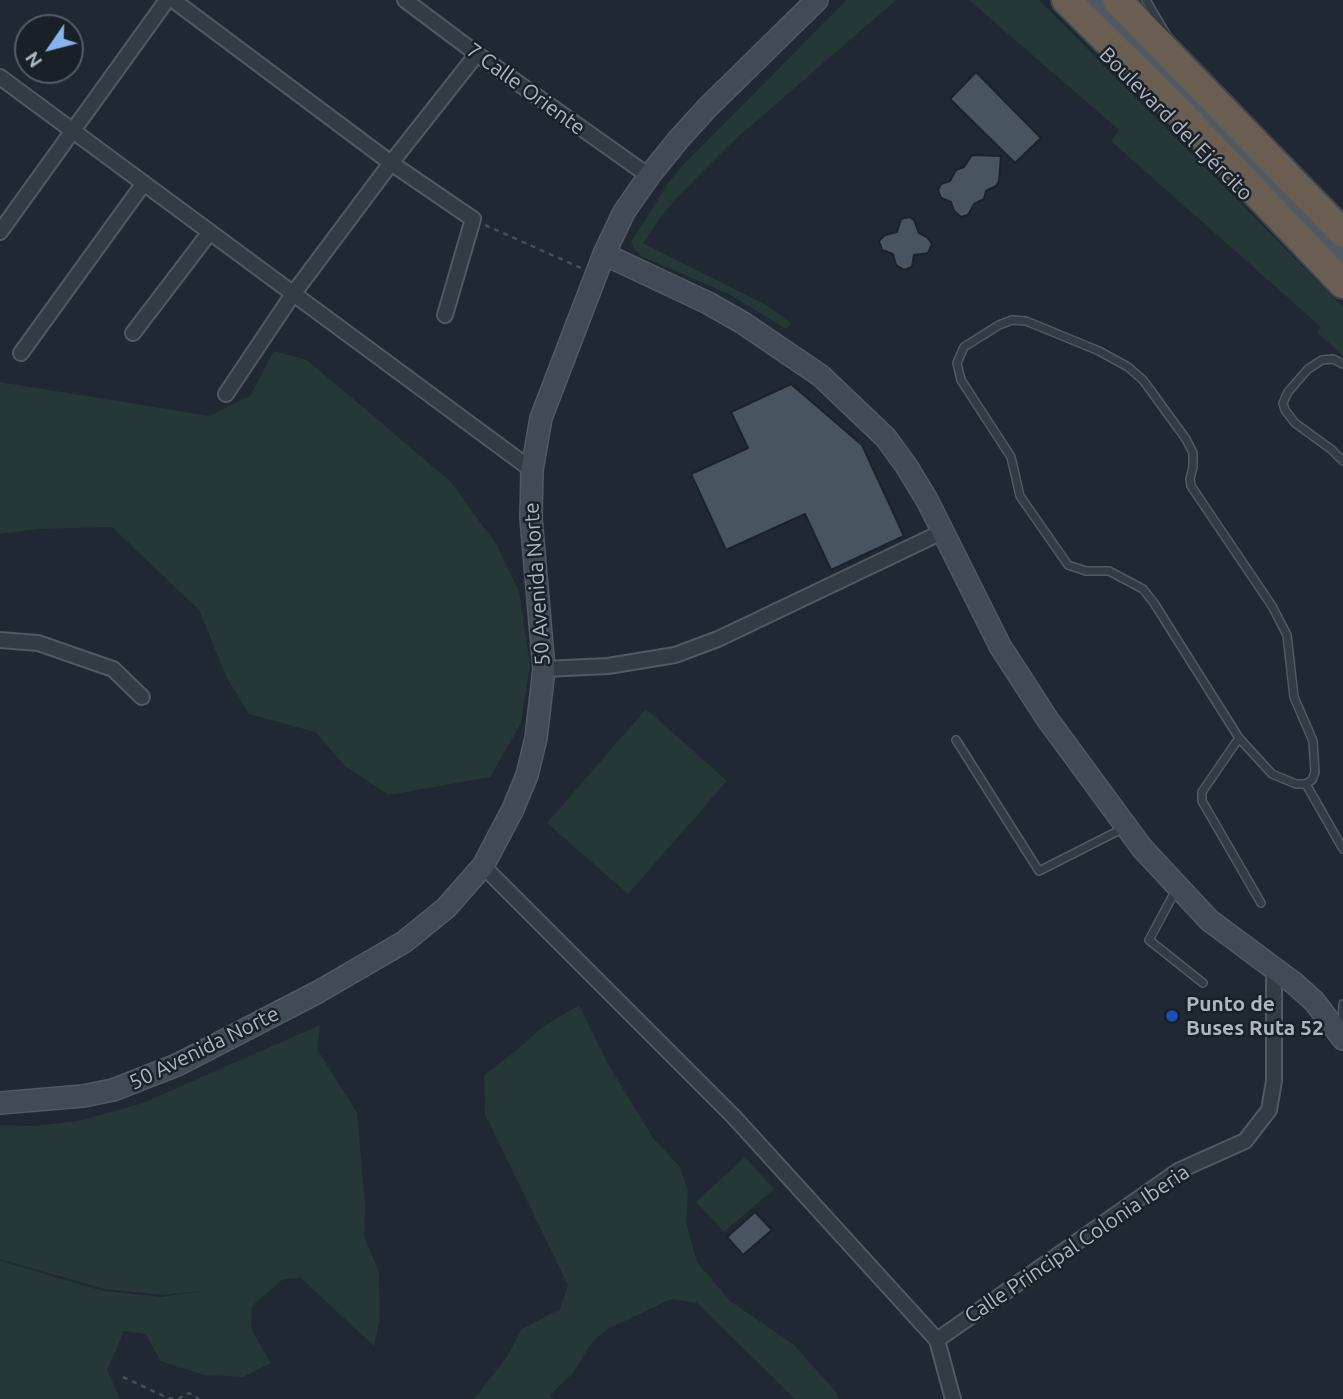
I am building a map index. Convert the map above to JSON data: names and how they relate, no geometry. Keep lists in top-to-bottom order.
{
  "streets": {
    "highway": ["Boulevard del Ejército"],
    "street": ["7 Calle Oriente", "50 Avenida Norte", "Calle Principal Colonia Iberia"]
  },
  "crossings": [
    ["7 Calle Oriente", "50 Avenida Norte"]
  ],
  "places": ["Punto de Buses Ruta 52"],
  "north": "bottom left"
}
